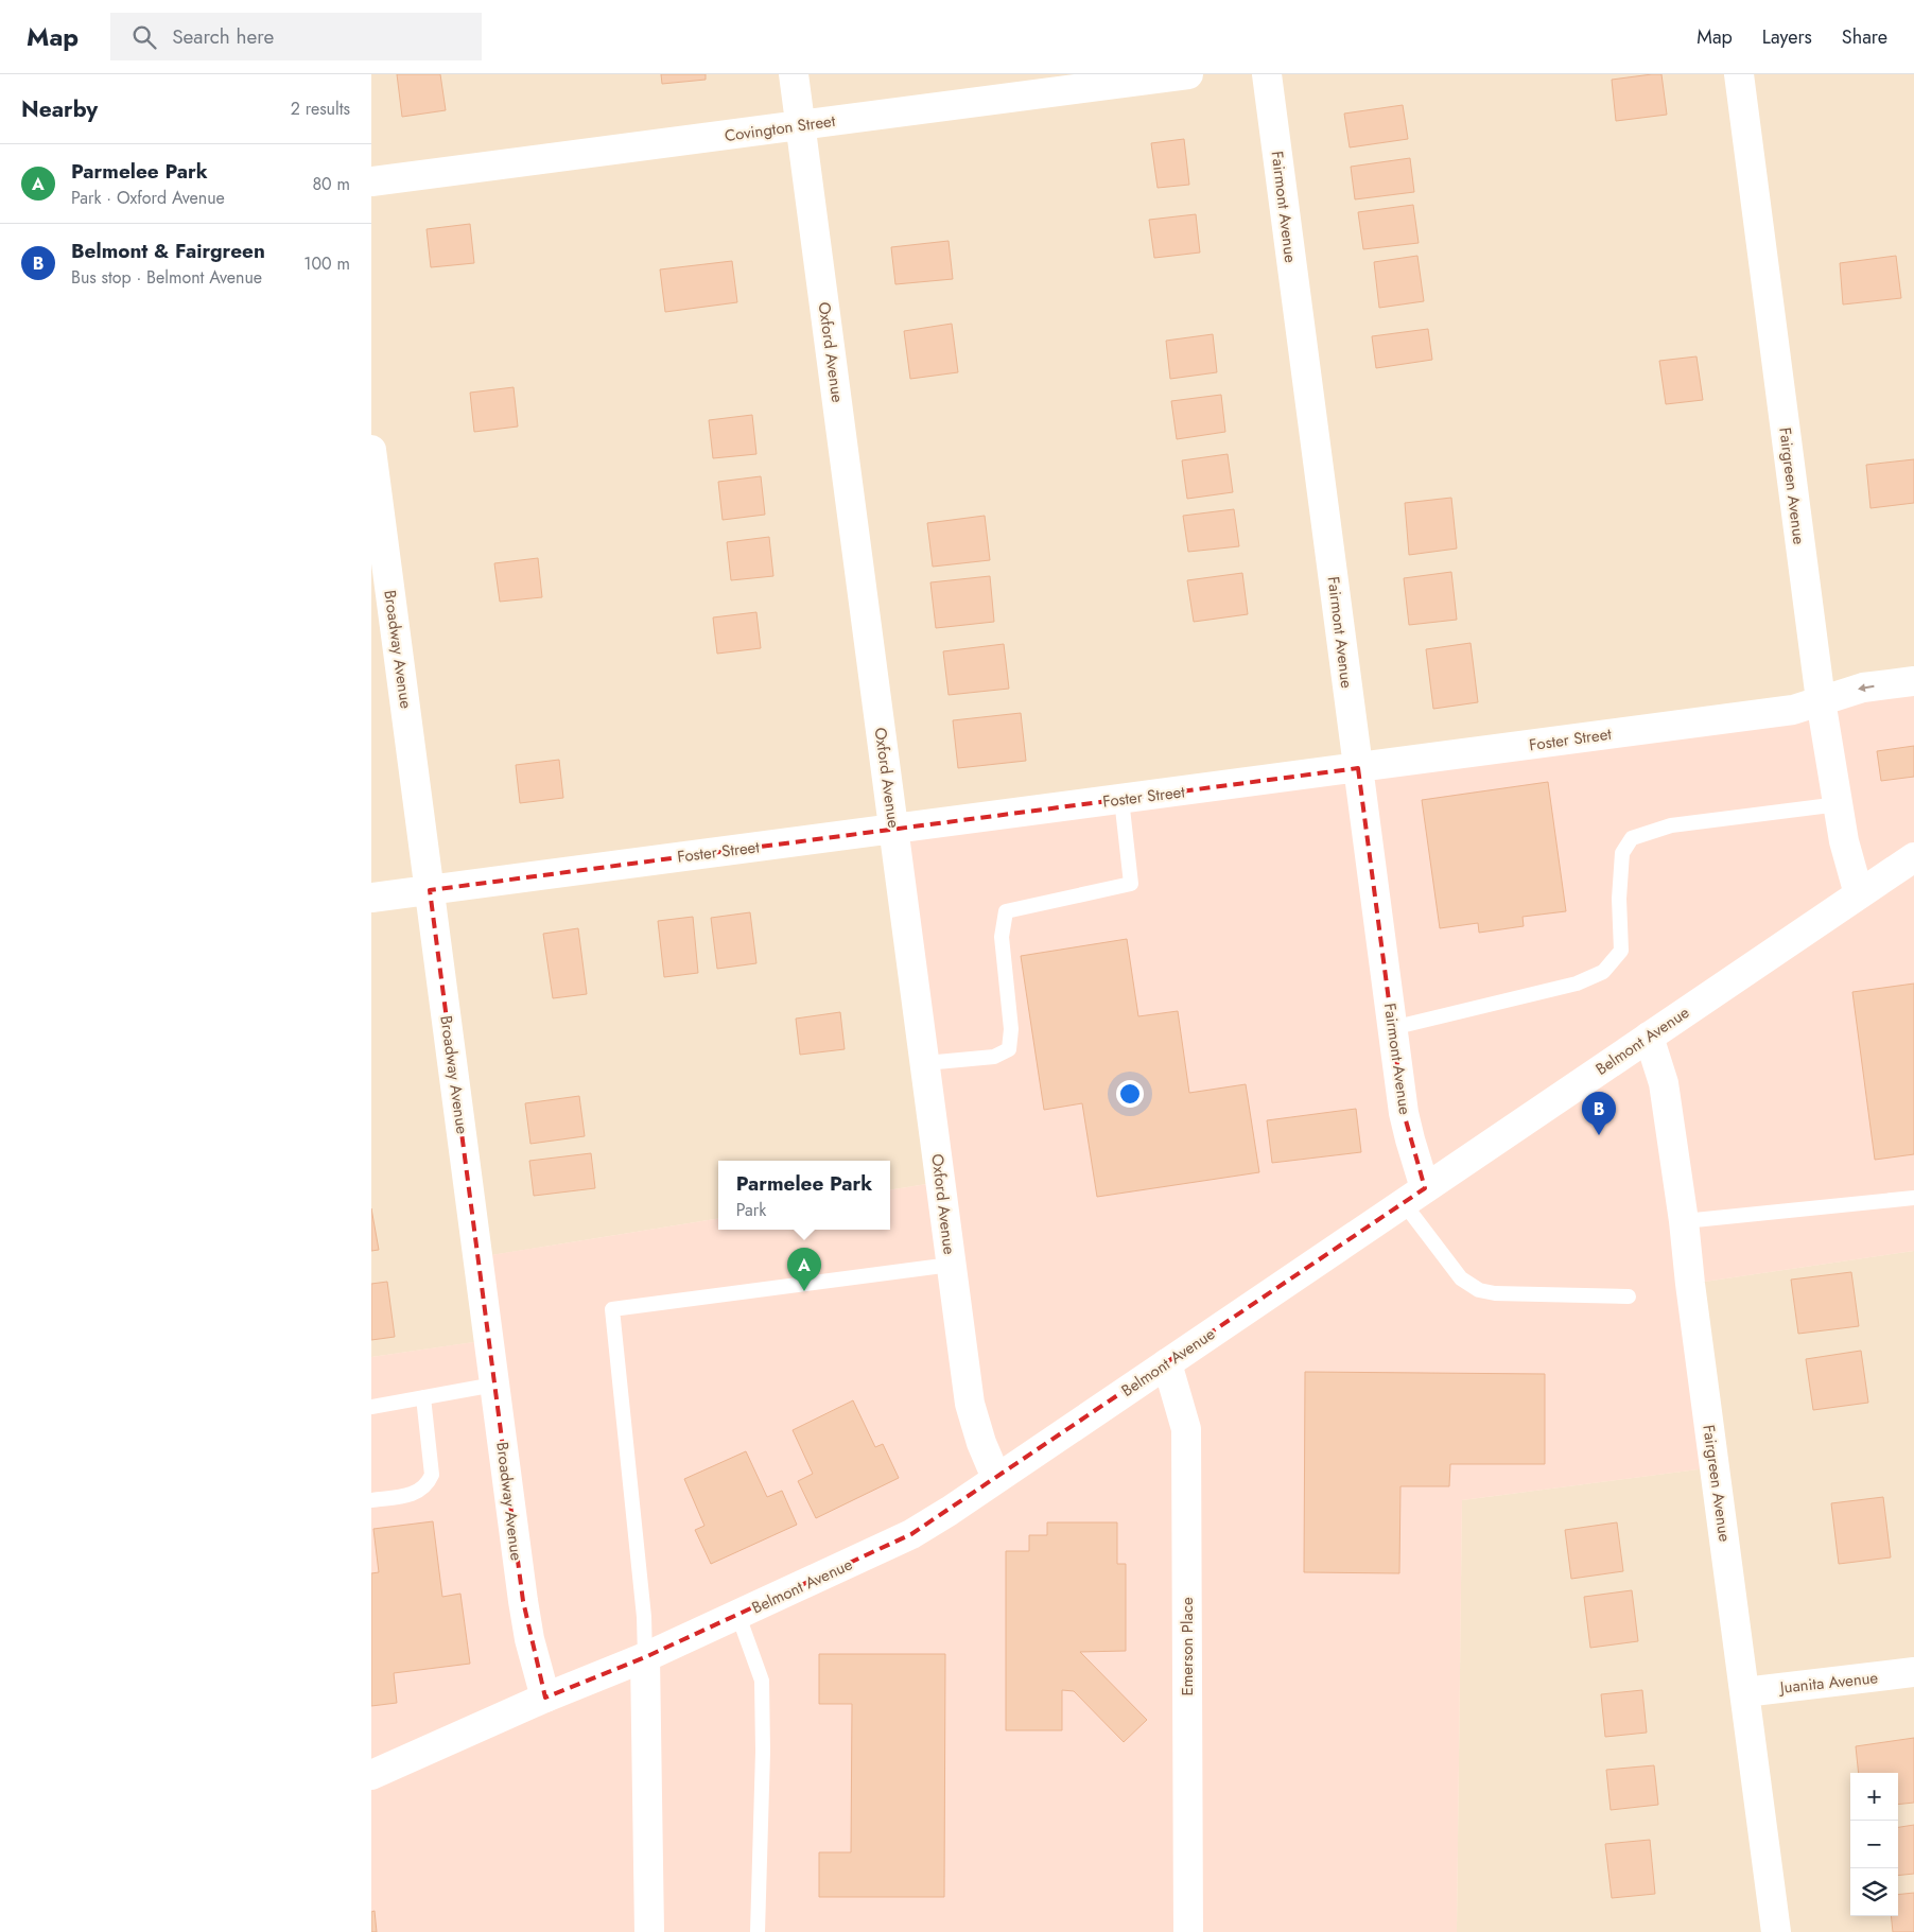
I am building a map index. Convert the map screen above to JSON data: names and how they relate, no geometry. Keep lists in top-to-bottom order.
{
  "streets": {
    "street": [
      "Covington Street",
      "Fairmont Avenue",
      "Oxford Avenue",
      "Fairgreen Avenue",
      "Broadway Avenue",
      "Foster Street",
      "Belmont Avenue",
      "Emerson Place",
      "Juanita Avenue"
    ]
  },
  "crossings": [
    ["Covington Street", "Oxford Avenue"],
    ["Fairmont Avenue", "Foster Street"],
    ["Fairmont Avenue", "Belmont Avenue"],
    ["Oxford Avenue", "Foster Street"],
    ["Oxford Avenue", "Belmont Avenue"],
    ["Fairgreen Avenue", "Foster Street"],
    ["Fairgreen Avenue", "Belmont Avenue"],
    ["Fairgreen Avenue", "Juanita Avenue"],
    ["Broadway Avenue", "Foster Street"],
    ["Broadway Avenue", "Belmont Avenue"],
    ["Belmont Avenue", "Emerson Place"]
  ],
  "page": {
    "header": "Map",
    "search": "Search here",
    "nav": ["Map", "Layers", "Share"],
    "heading": ["Nearby", "2 results"],
    "list": [
      {
        "mark": "A",
        "name": "Parmelee Park",
        "note": "Park · Oxford Avenue",
        "value": "80 m"
      },
      {
        "mark": "B",
        "name": "Belmont & Fairgreen",
        "note": "Bus stop · Belmont Avenue",
        "value": "100 m"
      }
    ],
    "pins": ["B", "A"],
    "popup": ["Parmelee Park", "Park"],
    "map_buttons": ["+", "−"]
  }
}
